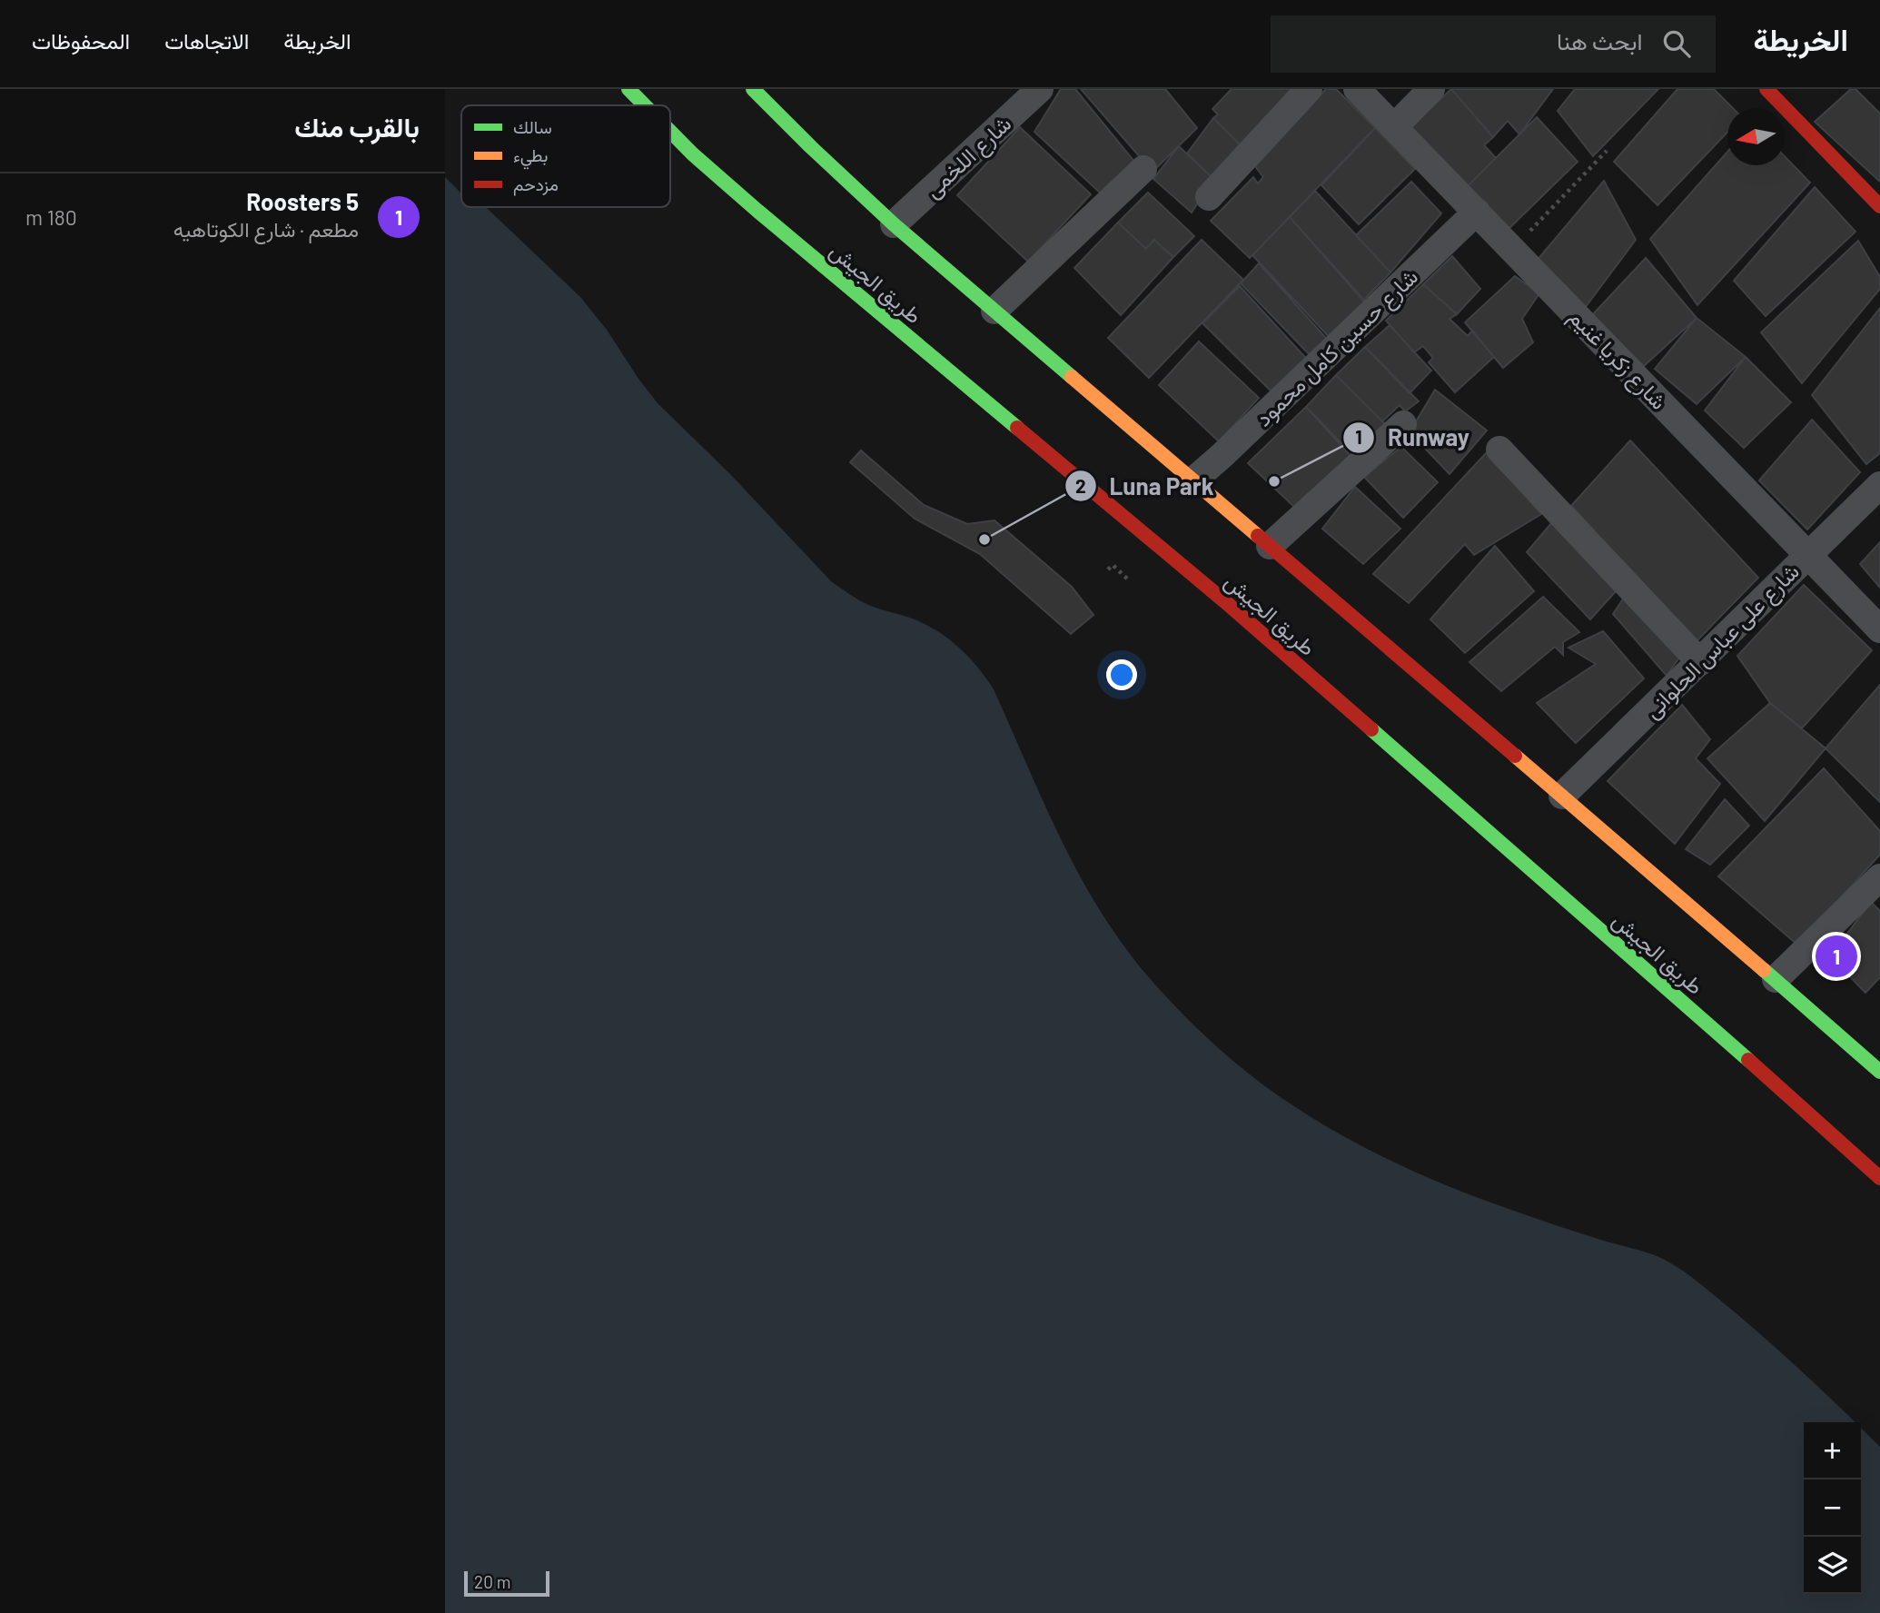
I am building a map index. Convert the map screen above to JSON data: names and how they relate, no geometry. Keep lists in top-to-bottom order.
{
  "streets": {
    "main road": ["طريق الجيش"],
    "street": [
      "شارع اللخمى",
      "شارع حسين كامل محمود",
      "شارع زكريا غنيم",
      "شارع على عباس الحلوانى"
    ]
  },
  "crossings": [
    ["شارع حسين كامل محمود", "شارع زكريا غنيم"],
    ["شارع زكريا غنيم", "شارع على عباس الحلوانى"]
  ],
  "places": ["Runway", "Luna Park"],
  "legend": ["سالك", "بطيء", "مزدحم"],
  "scale_bar": "20 m",
  "north": "left",
  "page": {
    "header": "الخريطة",
    "search": "ابحث هنا",
    "nav": ["الخريطة", "الاتجاهات", "المحفوظات"],
    "heading": "بالقرب منك",
    "list": [
      {
        "mark": "1",
        "name": "5 Roosters",
        "note": "مطعم · شارع الكوتاهيه",
        "value": "180 m"
      }
    ],
    "pins": "1",
    "map_buttons": ["+", "−"],
    "scale": "20 m"
  }
}
